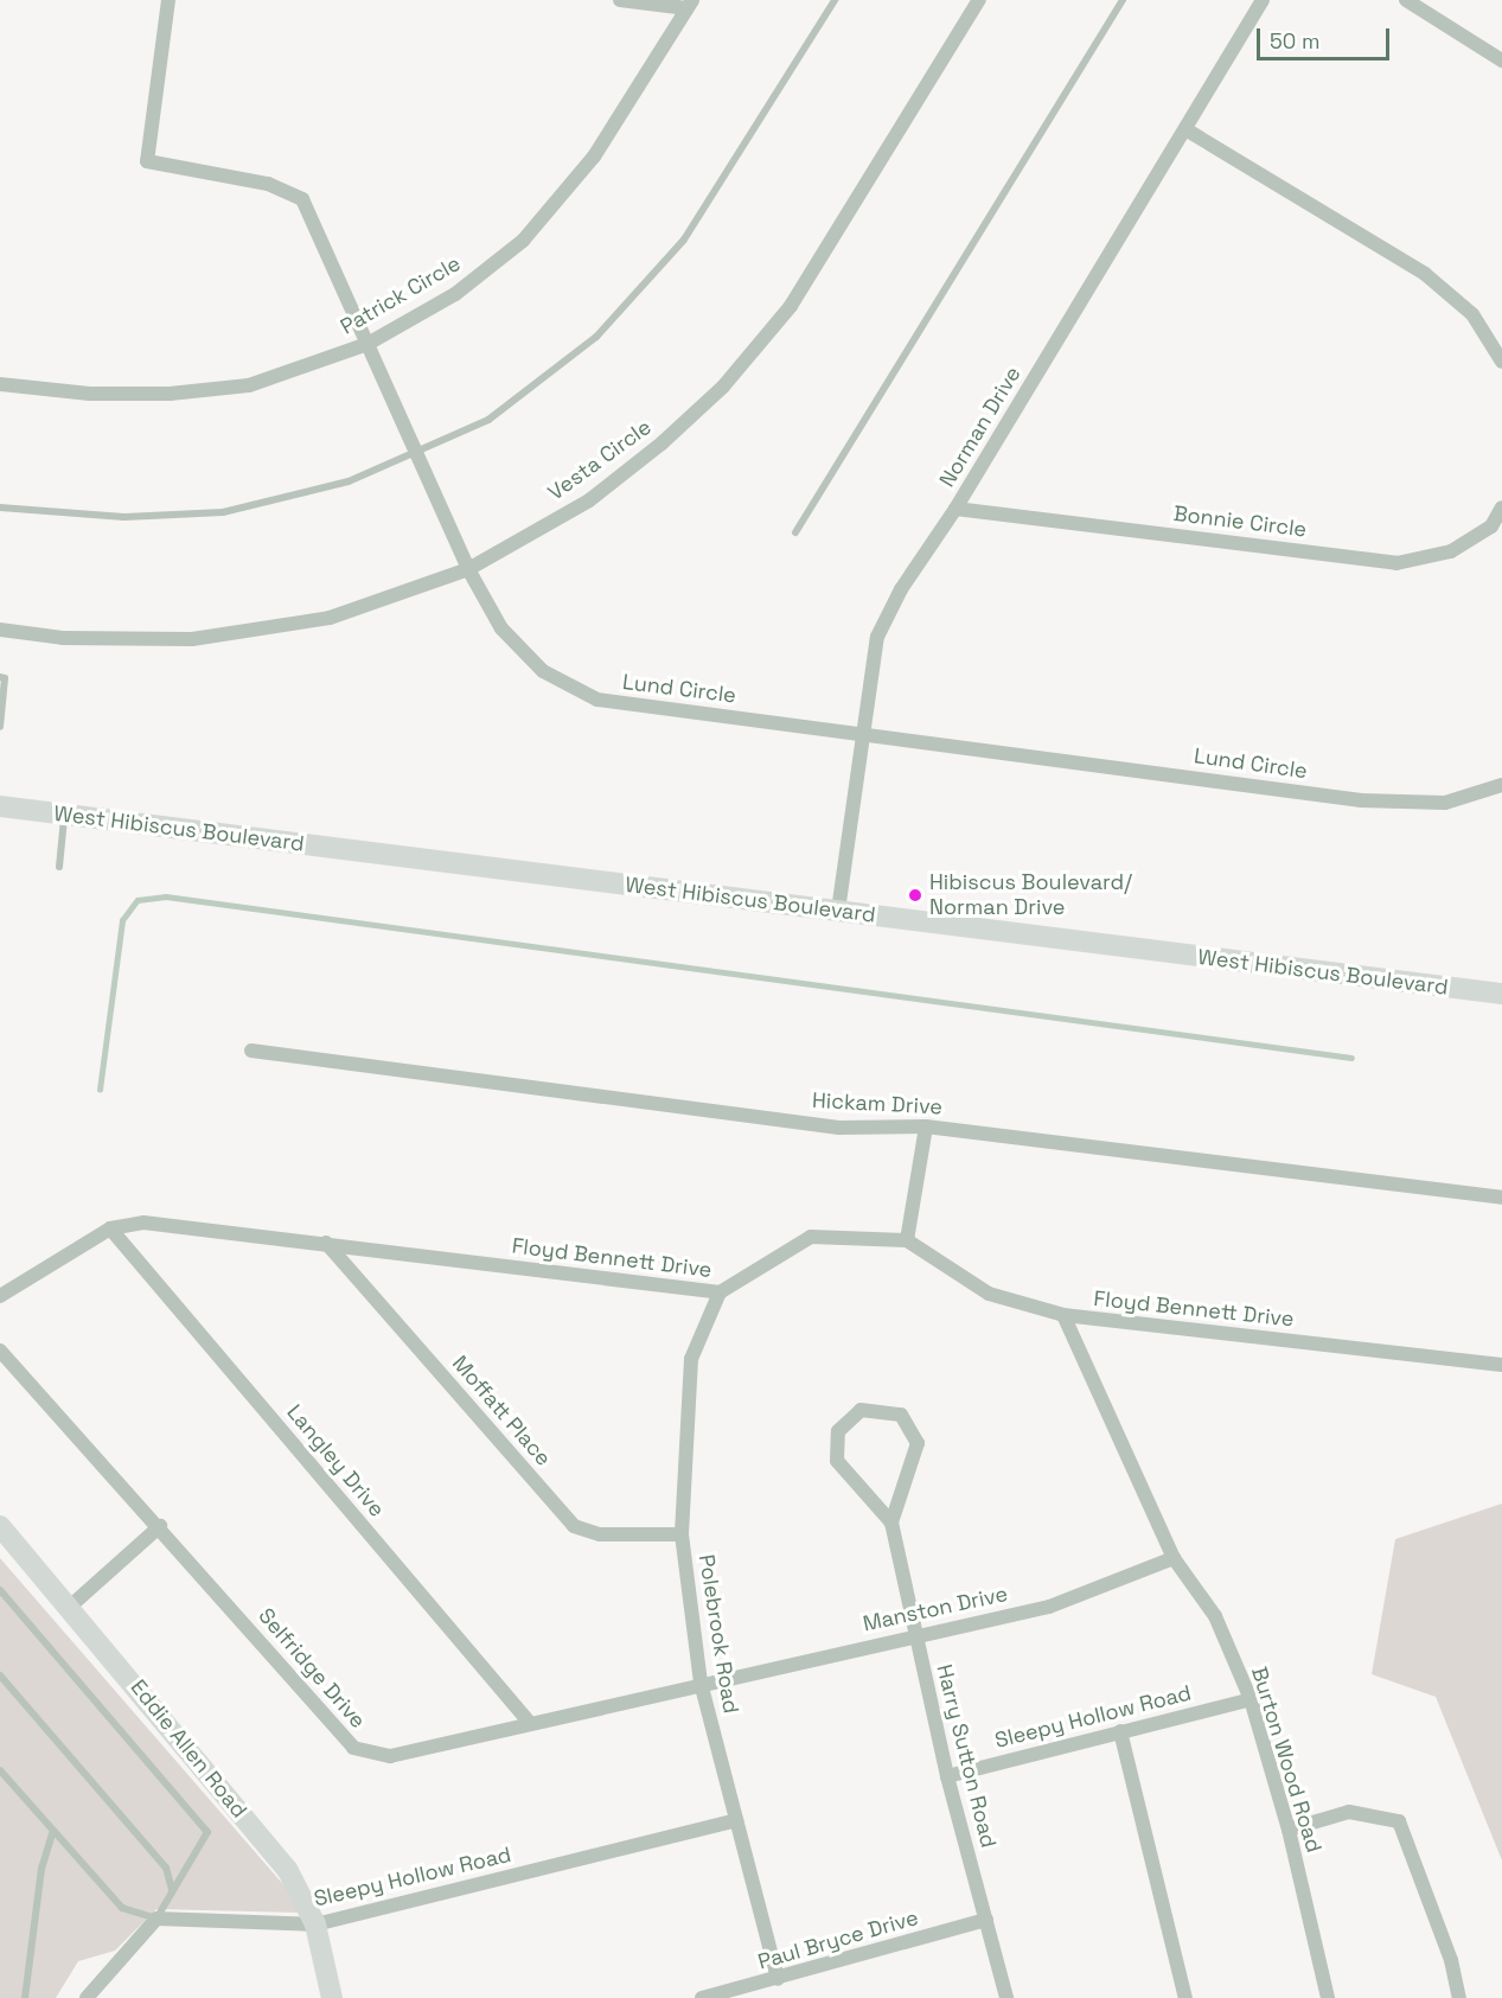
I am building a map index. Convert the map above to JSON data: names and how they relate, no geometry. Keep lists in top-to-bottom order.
{
  "streets": {
    "street": [
      "Patrick Circle",
      "Norman Drive",
      "Vesta Circle",
      "Bonnie Circle",
      "Lund Circle",
      "West Hibiscus Boulevard",
      "Hickam Drive",
      "Floyd Bennett Drive",
      "Moffatt Place",
      "Langley Drive",
      "Manston Drive",
      "Polebrook Road",
      "Selfridge Drive",
      "Sleepy Hollow Road",
      "Eddie Allen Road",
      "Harry Sutton Road",
      "Burton Wood Road",
      "Paul Bryce Drive"
    ]
  },
  "crossings": [
    ["Patrick Circle", "Lund Circle"],
    ["Norman Drive", "Bonnie Circle"],
    ["Norman Drive", "Lund Circle"],
    ["Norman Drive", "West Hibiscus Boulevard"],
    ["Vesta Circle", "Lund Circle"],
    ["Floyd Bennett Drive", "Moffatt Place"],
    ["Floyd Bennett Drive", "Langley Drive"],
    ["Floyd Bennett Drive", "Polebrook Road"],
    ["Floyd Bennett Drive", "Burton Wood Road"],
    ["Moffatt Place", "Polebrook Road"],
    ["Langley Drive", "Selfridge Drive"],
    ["Manston Drive", "Polebrook Road"],
    ["Manston Drive", "Selfridge Drive"],
    ["Manston Drive", "Harry Sutton Road"],
    ["Manston Drive", "Burton Wood Road"],
    ["Polebrook Road", "Selfridge Drive"],
    ["Polebrook Road", "Sleepy Hollow Road"],
    ["Polebrook Road", "Paul Bryce Drive"],
    ["Sleepy Hollow Road", "Eddie Allen Road"],
    ["Sleepy Hollow Road", "Harry Sutton Road"],
    ["Sleepy Hollow Road", "Burton Wood Road"],
    ["Harry Sutton Road", "Paul Bryce Drive"]
  ],
  "places": ["Hibiscus Boulevard/ Norman Drive"],
  "scale_bar": "50 m"
}
